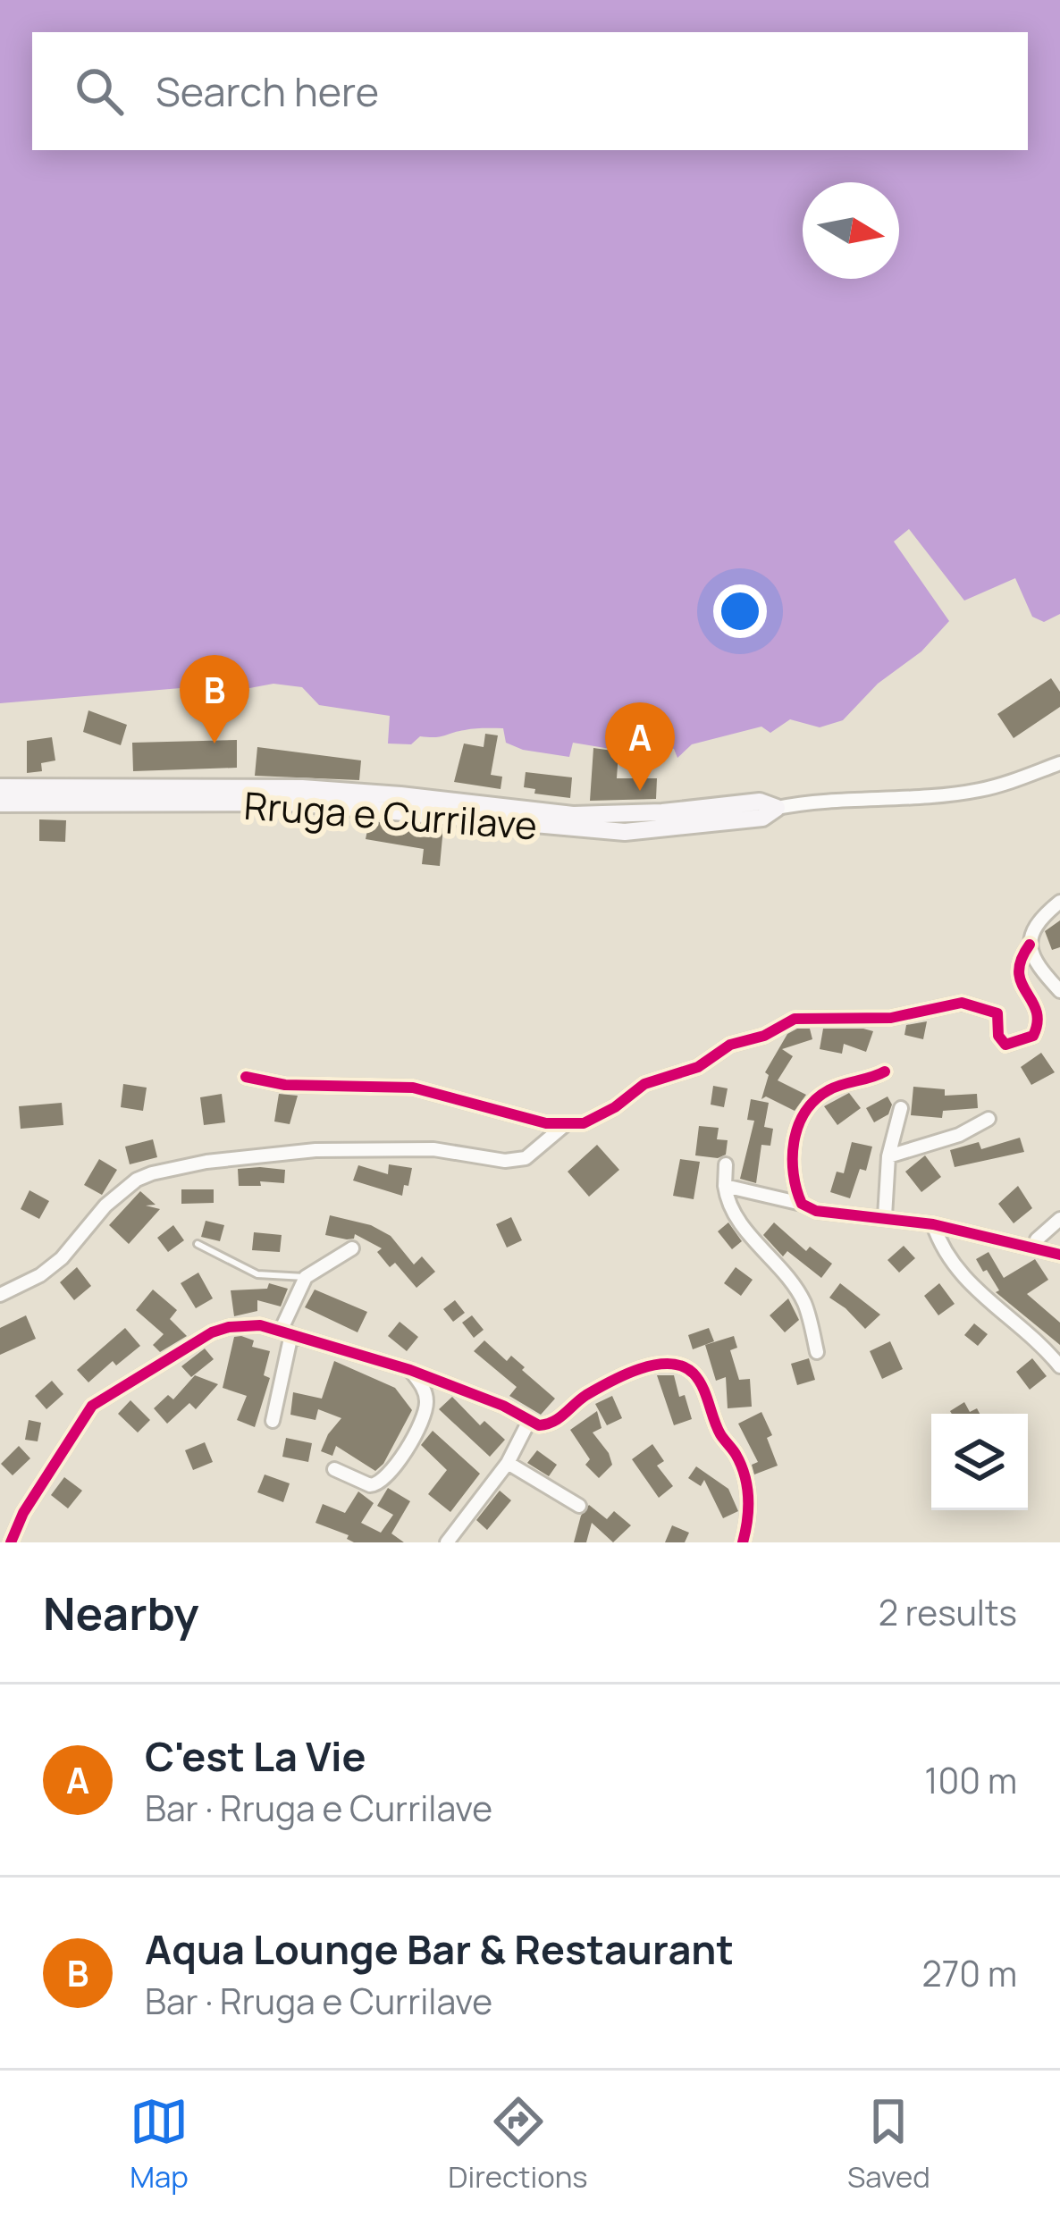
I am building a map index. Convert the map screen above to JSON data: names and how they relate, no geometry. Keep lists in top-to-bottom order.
{
  "streets": {
    "main road": ["Rruga e Currilave"]
  },
  "north": "right",
  "page": {
    "search": "Search here",
    "pins": ["B", "A"],
    "heading": ["Nearby", "2 results"],
    "list": [
      {
        "mark": "A",
        "name": "C'est La Vie",
        "note": "Bar · Rruga e Currilave",
        "value": "100 m"
      },
      {
        "mark": "B",
        "name": "Aqua Lounge Bar & Restaurant",
        "note": "Bar · Rruga e Currilave",
        "value": "270 m"
      }
    ],
    "nav": ["Map", "Directions", "Saved"]
  }
}
